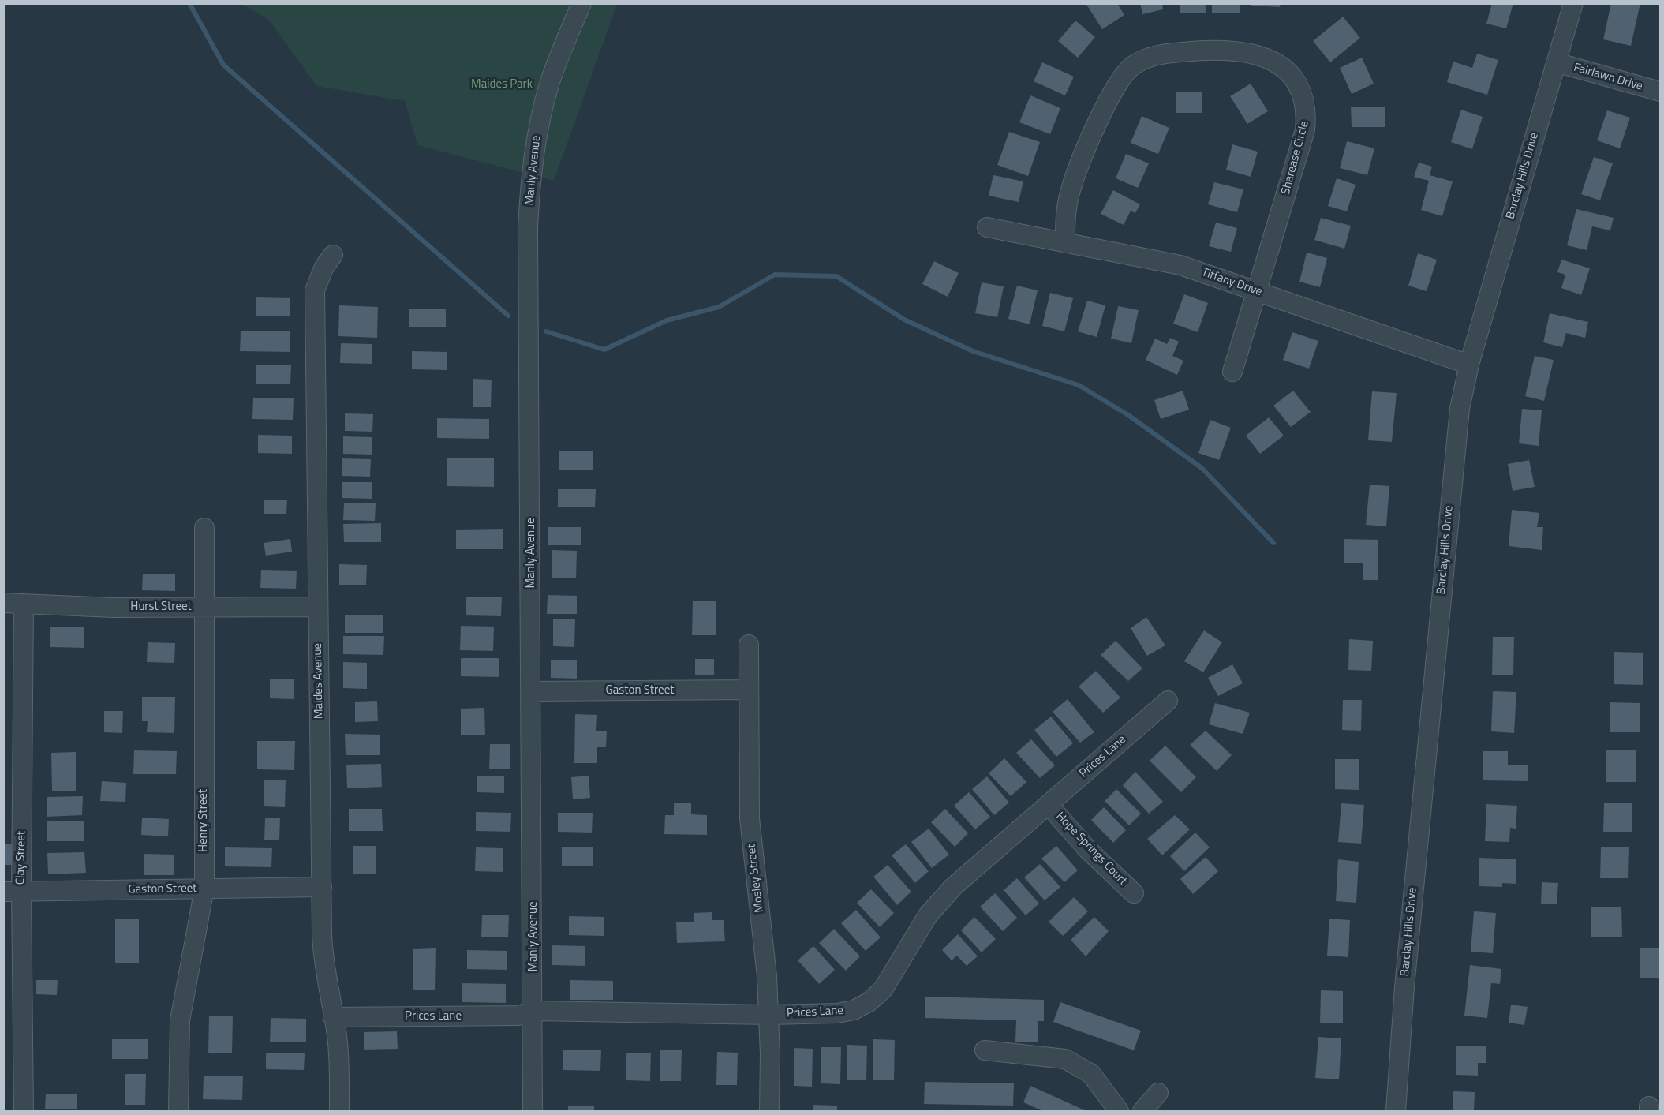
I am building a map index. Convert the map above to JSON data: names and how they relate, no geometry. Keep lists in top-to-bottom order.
{
  "streets": {
    "street": [
      "Fairlawn Drive",
      "Sharease Circle",
      "Manly Avenue",
      "Barclay Hills Drive",
      "Tiffany Drive",
      "Hurst Street",
      "Maides Avenue",
      "Gaston Street",
      "Prices Lane",
      "Henry Street",
      "Hope Springs Court",
      "Clay Street",
      "Mosley Street"
    ]
  },
  "crossings": [
    ["Fairlawn Drive", "Barclay Hills Drive"],
    ["Sharease Circle", "Tiffany Drive"],
    ["Manly Avenue", "Gaston Street"],
    ["Manly Avenue", "Prices Lane"],
    ["Barclay Hills Drive", "Tiffany Drive"],
    ["Hurst Street", "Maides Avenue"],
    ["Hurst Street", "Henry Street"],
    ["Hurst Street", "Clay Street"],
    ["Maides Avenue", "Gaston Street"],
    ["Maides Avenue", "Prices Lane"],
    ["Gaston Street", "Henry Street"],
    ["Gaston Street", "Clay Street"],
    ["Gaston Street", "Mosley Street"],
    ["Prices Lane", "Hope Springs Court"],
    ["Prices Lane", "Mosley Street"]
  ],
  "parks": ["Maides Park"]
}
